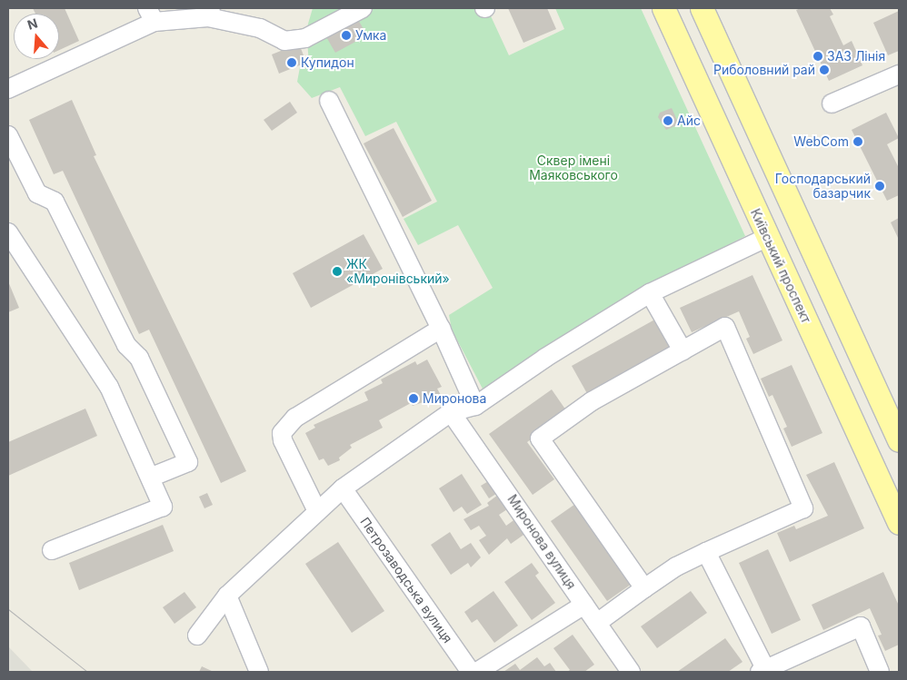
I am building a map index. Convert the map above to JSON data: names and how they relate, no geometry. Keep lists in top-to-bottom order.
{
  "streets": {
    "main road": ["Київський проспект"],
    "street": ["Миронова вулиця", "Петрозаводська вулиця"]
  },
  "parks": ["Сквер імені Маяковського"],
  "places": [
    "Умка",
    "ЗАЗ Лінія",
    "Купидон",
    "Риболовний рай",
    "Айс",
    "WebCom",
    "Господарський базарчик",
    "ЖК «Миронівський»",
    "Миронова"
  ],
  "north": "top"
}
